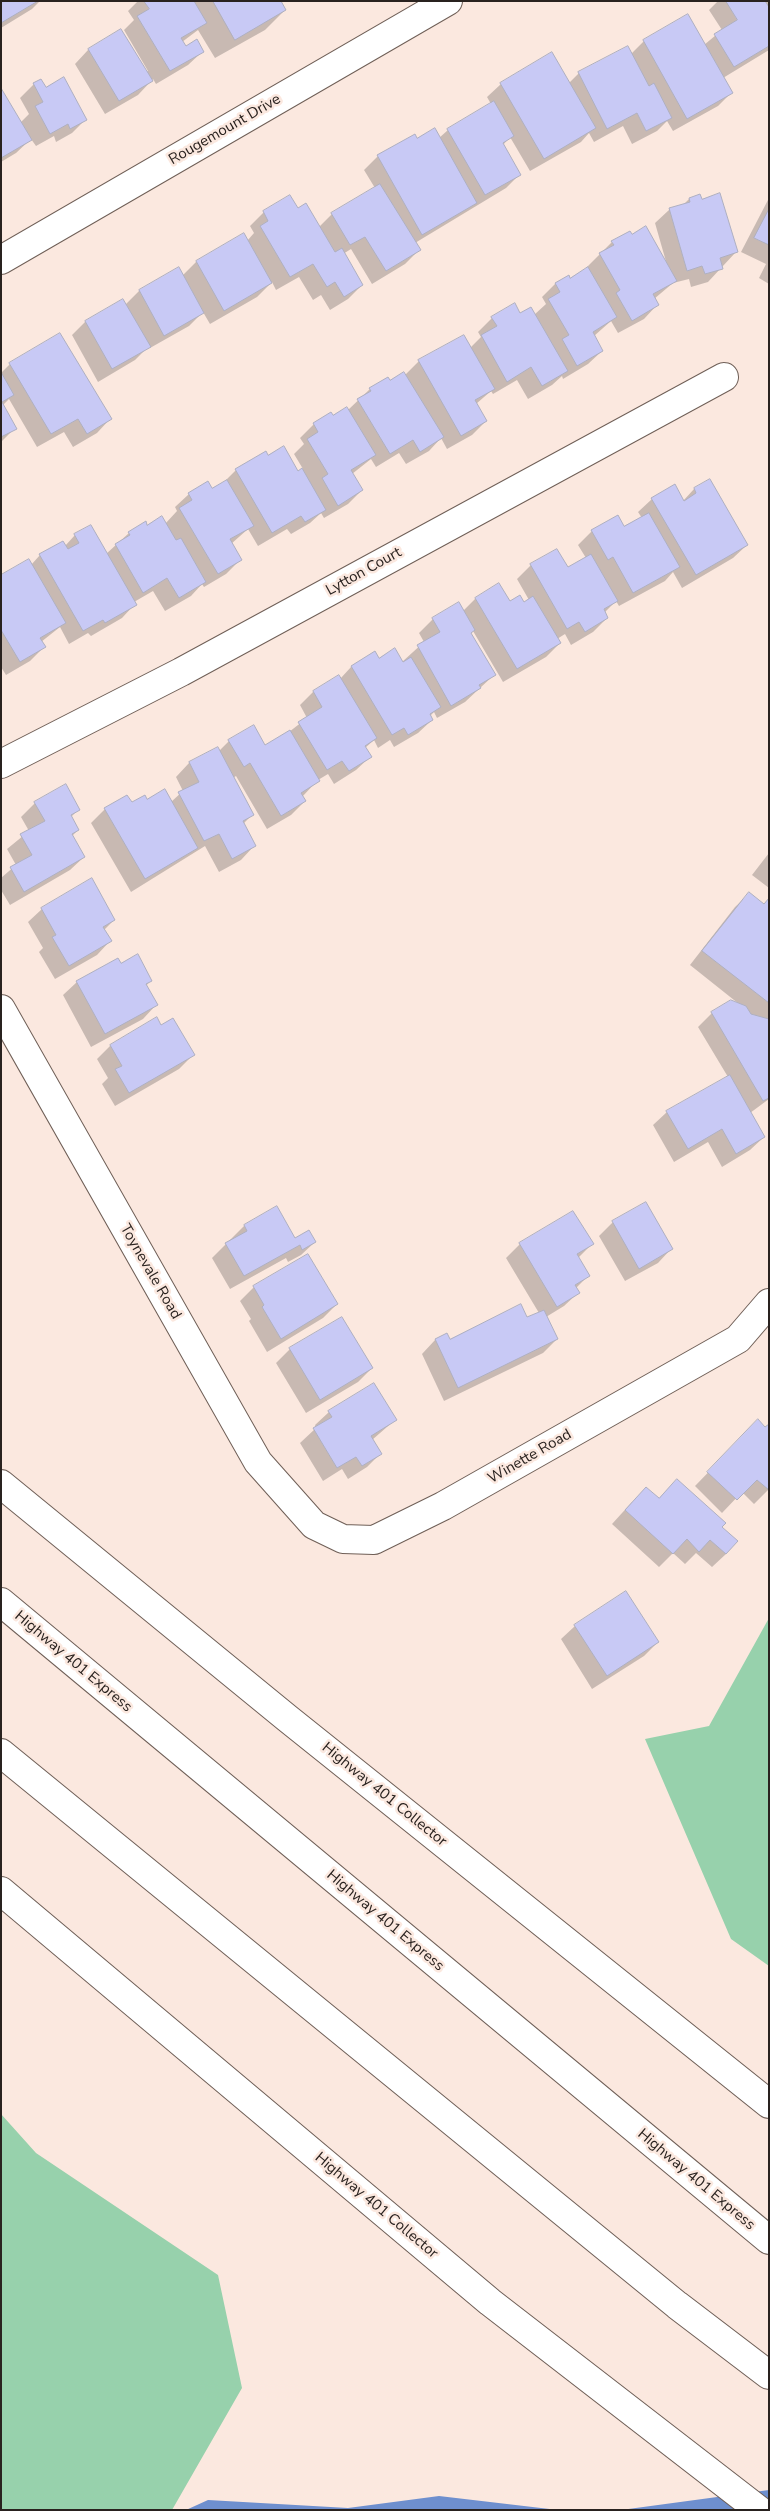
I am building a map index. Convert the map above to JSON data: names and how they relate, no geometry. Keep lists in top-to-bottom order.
{
  "streets": {
    "main road": [
      "Rougemount Drive",
      "Lytton Court",
      "Toynevale Road",
      "Winette Road",
      "Highway 401 Express",
      "Highway 401 Collector"
    ]
  },
  "crossings": [
    ["Toynevale Road", "Winette Road"]
  ]
}
